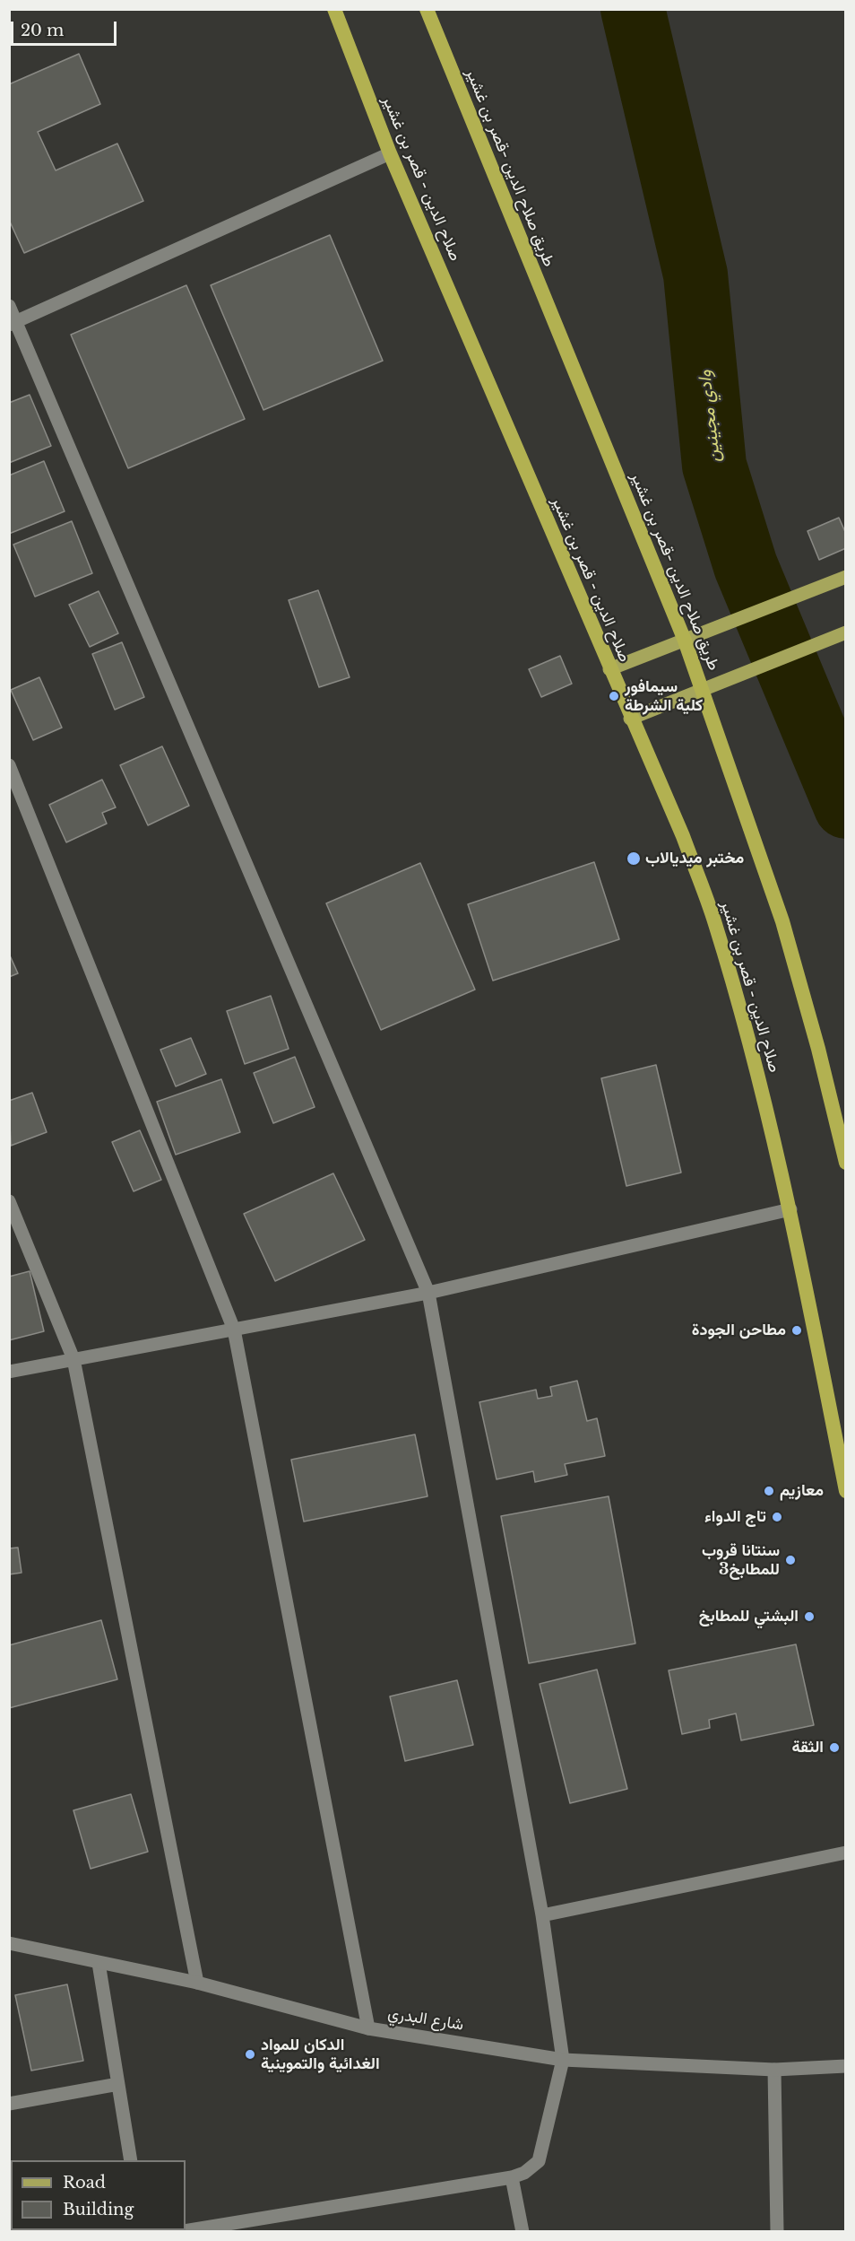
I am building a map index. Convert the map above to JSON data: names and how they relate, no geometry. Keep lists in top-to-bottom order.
{
  "streets": {
    "highway": ["طريق صلاح الدين -قصر بن غشير", "صلاح الدين - قصر بن غشير"],
    "street": ["شارع البدري"]
  },
  "water": ["وادي مجينين"],
  "places": [
    "سيمافور كلية الشرطة",
    "مختبر ميديالاب",
    "مطاحن الجودة",
    "معازيم",
    "تاج الدواء",
    "سنتانا قروب 3للمطابخ",
    "البشتي للمطابخ",
    "الثقة",
    "الدكان للمواد الغدائية والتموينية"
  ],
  "legend": ["Road", "Building"],
  "scale_bar": "20 m"
}
